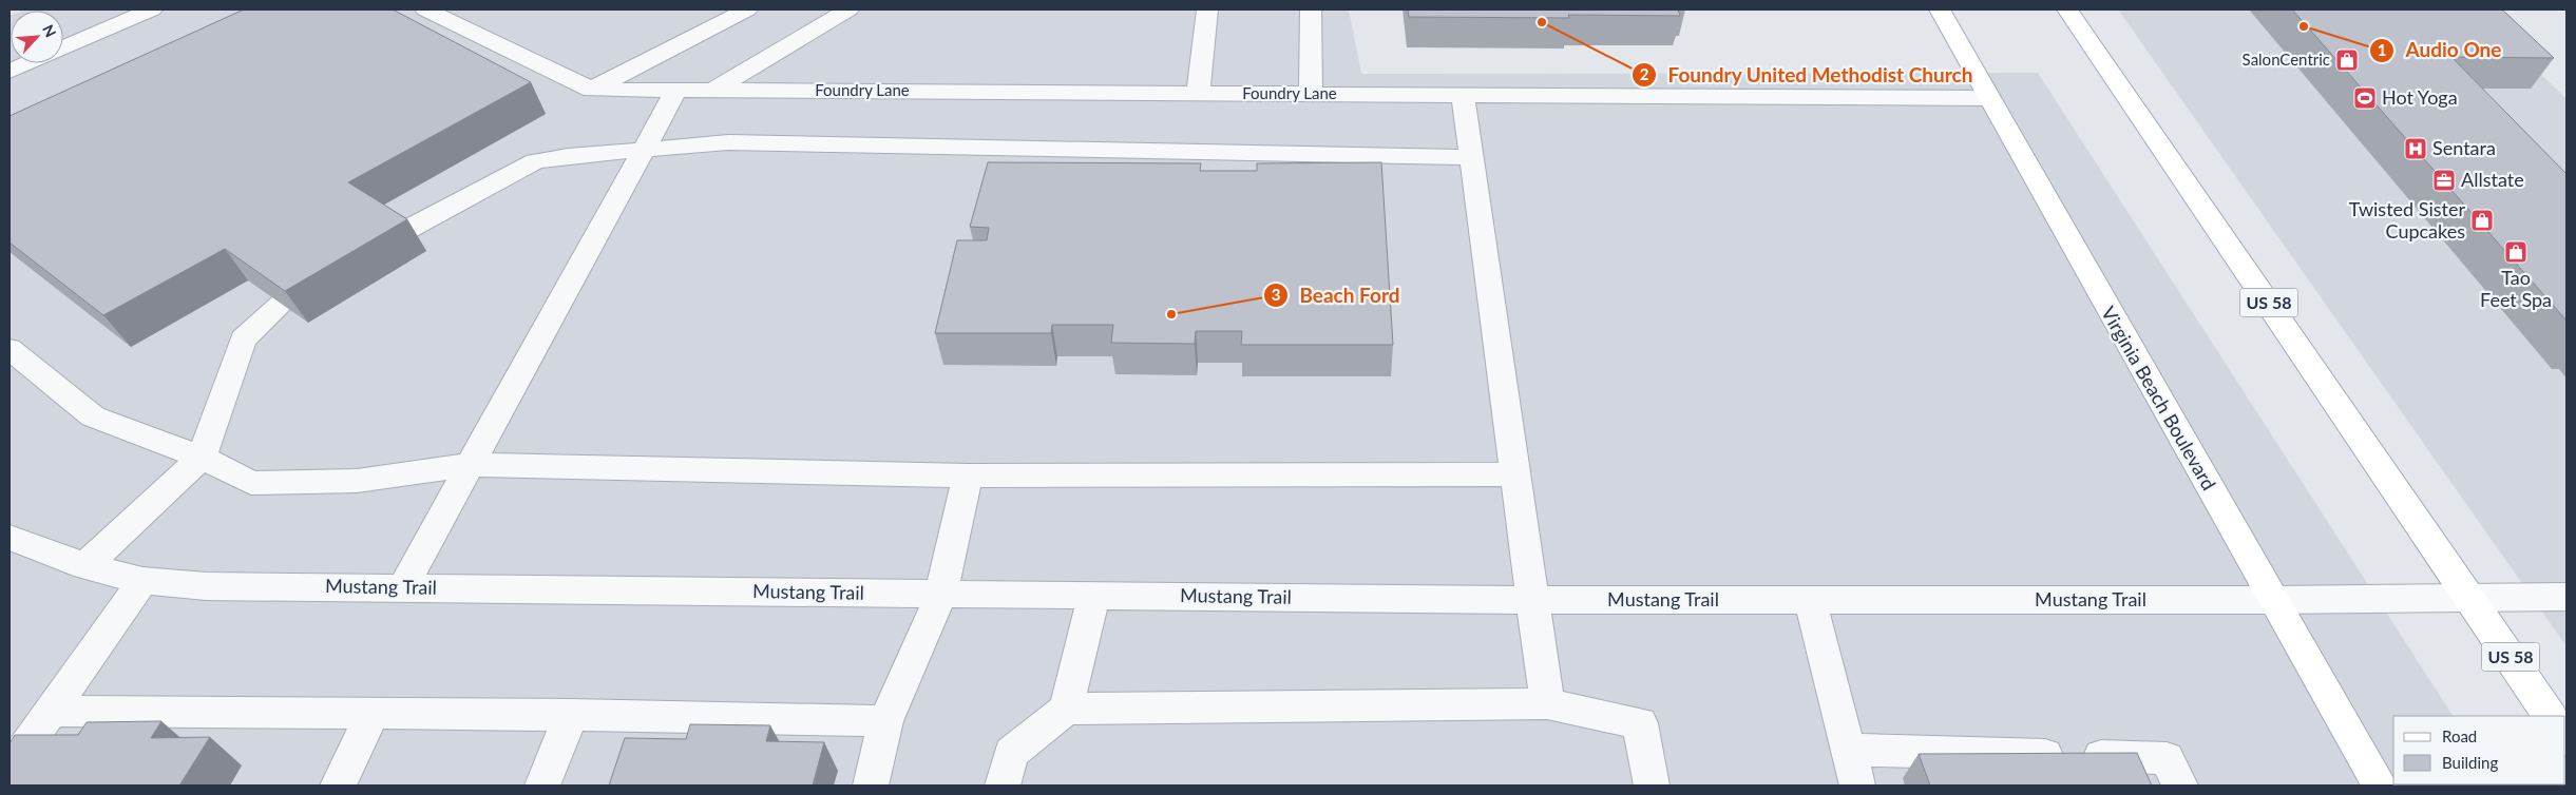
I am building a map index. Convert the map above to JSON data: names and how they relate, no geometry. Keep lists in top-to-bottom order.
{
  "streets": {
    "main road": ["US 58", "Virginia Beach Boulevard"],
    "street": ["Foundry Lane", "Mustang Trail"]
  },
  "crossings": [
    ["Foundry Lane", "Virginia Beach Boulevard"],
    ["US 58", "Mustang Trail"],
    ["Virginia Beach Boulevard", "Mustang Trail"]
  ],
  "places": {
    "other": ["Foundry United Methodist Church", "Audio One", "Beach Ford"],
    "shop": ["SalonCentric", "Twisted Sister Cupcakes", "Tao Feet Spa"],
    "sports": ["Hot Yoga"],
    "hospital": ["Sentara"],
    "office": ["Allstate"]
  },
  "legend": ["Road", "Building"],
  "north": "top right"
}
